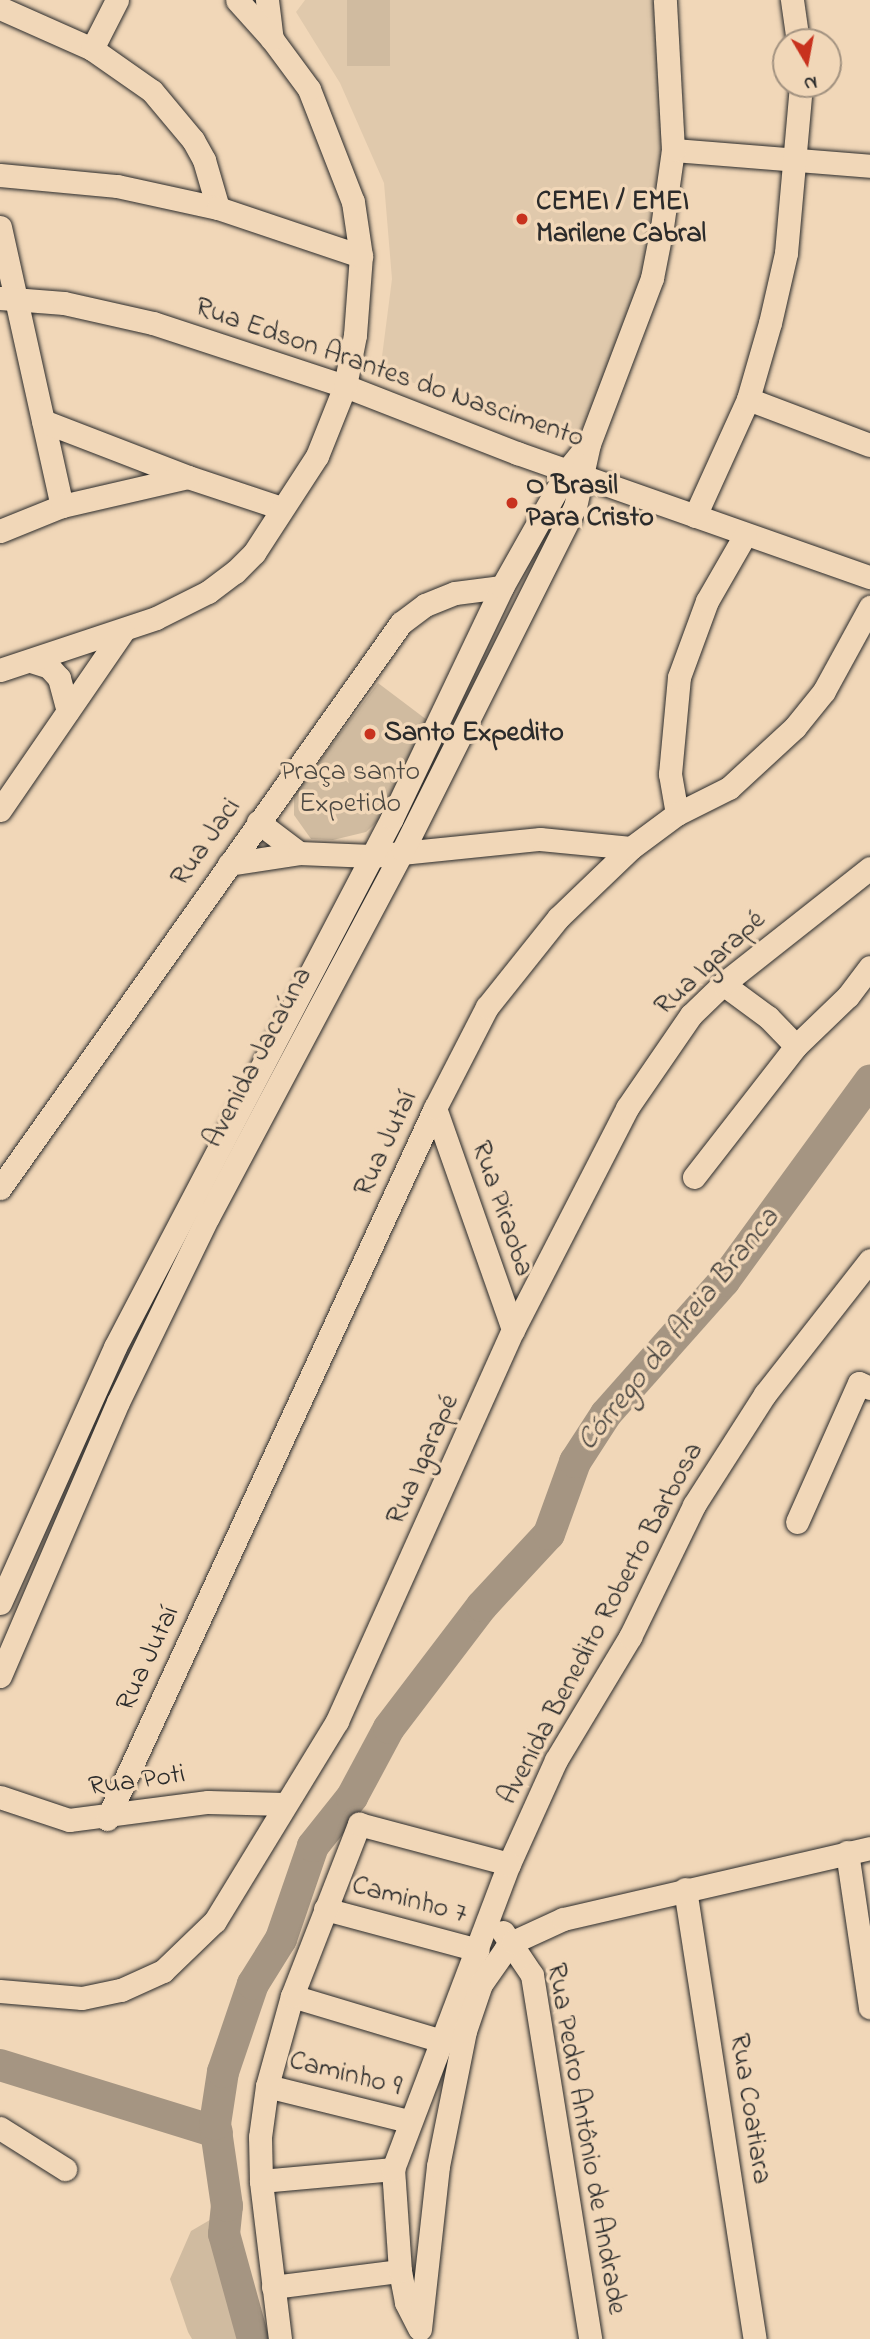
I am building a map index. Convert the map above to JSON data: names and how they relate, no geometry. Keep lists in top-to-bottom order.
{
  "streets": {
    "street": [
      "Rua Edson Arantes do Nascimento",
      "Rua Jaci",
      "Rua Igarapé",
      "Avenida Jacaúna",
      "Rua Jutaí",
      "Rua Piraoba",
      "Avenida Benedito Roberto Barbosa",
      "Rua Poti",
      "Caminho 7",
      "Caminho 9",
      "Rua Coatiara",
      "Rua Pedro Antônio de Andrade"
    ]
  },
  "crossings": [
    ["Rua Edson Arantes do Nascimento", "Avenida Jacaúna"],
    ["Rua Jaci", "Avenida Jacaúna"],
    ["Rua Igarapé", "Rua Piraoba"],
    ["Rua Igarapé", "Rua Poti"],
    ["Rua Jutaí", "Rua Piraoba"],
    ["Rua Jutaí", "Rua Poti"],
    ["Avenida Benedito Roberto Barbosa", "Caminho 7"],
    ["Avenida Benedito Roberto Barbosa", "Caminho 9"],
    ["Avenida Benedito Roberto Barbosa", "Rua Coatiara"],
    ["Avenida Benedito Roberto Barbosa", "Rua Pedro Antônio de Andrade"]
  ],
  "water": ["Córrego da Areia Branca"],
  "parks": ["Praça santo Expetido"],
  "places": ["CEMEI / EMEI Marilene Cabral", "O Brasil Para Cristo", "Santo Expedito"],
  "north": "bottom"
}
